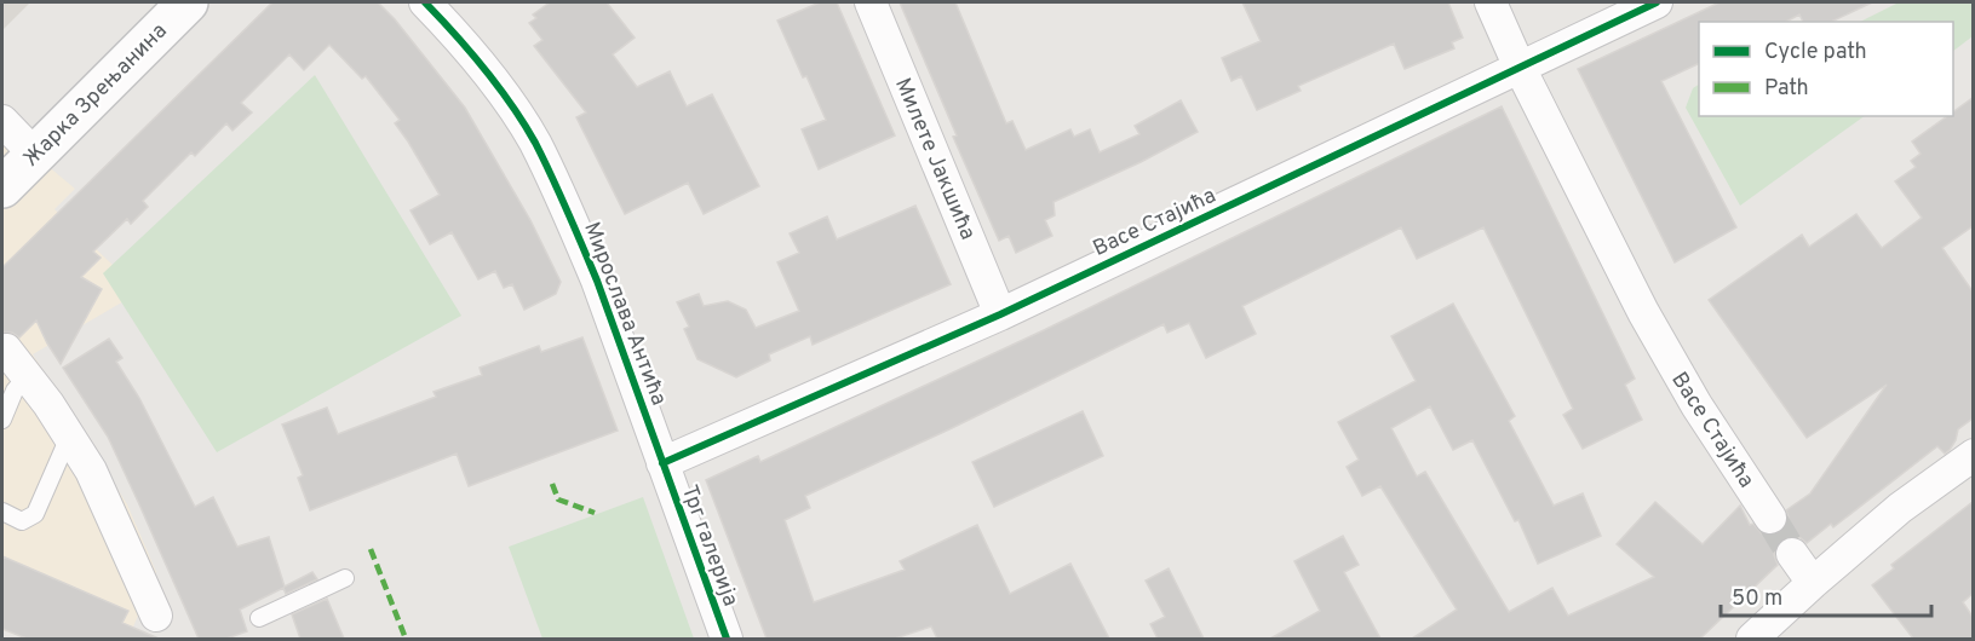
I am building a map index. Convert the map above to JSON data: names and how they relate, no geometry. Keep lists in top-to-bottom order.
{
  "streets": {
    "street": [
      "Жарка Зрењанина",
      "Милете Јакшића",
      "Васе Стајића",
      "Мирослава Антића",
      "Трг галерија"
    ]
  },
  "crossings": [
    ["Милете Јакшића", "Васе Стајића"],
    ["Васе Стајића", "Мирослава Антића"],
    ["Васе Стајића", "Трг галерија"],
    ["Мирослава Антића", "Трг галерија"]
  ],
  "legend": ["Cycle path", "Path"],
  "scale_bar": "50 m"
}
